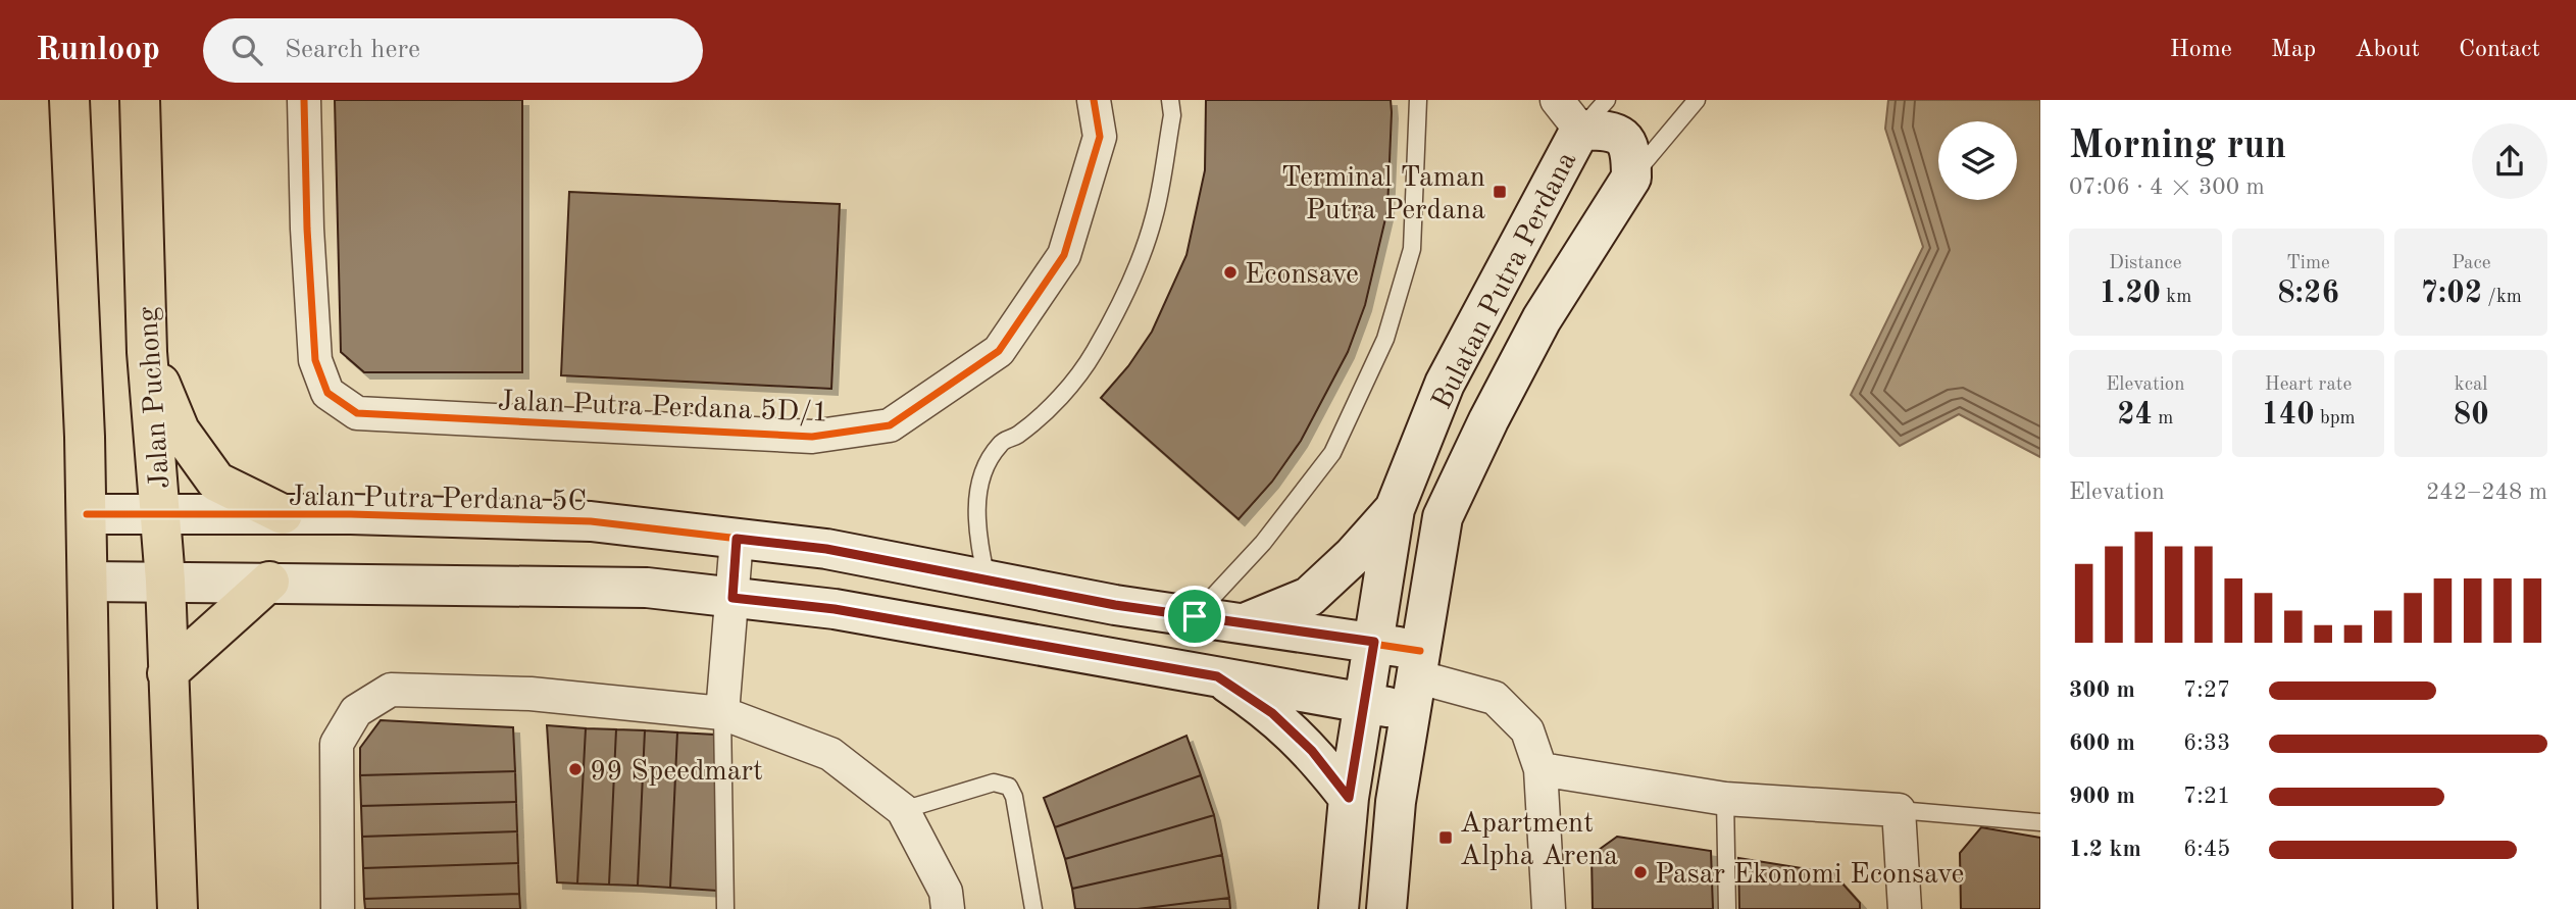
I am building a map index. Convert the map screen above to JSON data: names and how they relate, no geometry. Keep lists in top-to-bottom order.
{
  "streets": {
    "main road": ["Jalan Puchong"],
    "street": ["Bulatan Putra Perdana", "Jalan Putra Perdana 5D/1", "Jalan Putra Perdana 5C"]
  },
  "crossings": [
    ["Bulatan Putra Perdana", "Jalan Putra Perdana 5C"],
    ["Jalan Puchong", "Jalan Putra Perdana 5C"]
  ],
  "places": {
    "transit": ["Terminal Taman Putra Perdana", "Apartment Alpha Arena"],
    "other": ["Econsave", "99 Speedmart", "Pasar Ekonomi Econsave"]
  },
  "page": {
    "header": "Runloop",
    "search": "Search here",
    "nav": [
      "Home",
      "Map",
      "About",
      "Contact"
    ],
    "heading": ["Morning run", "07:06 · 4 × 300 m"],
    "stats": [
      ["Distance", "1.20 km"],
      ["Time", "8:26"],
      ["Pace", "7:02 /km"],
      ["Elevation", "24 m"],
      ["Heart rate", "140 bpm"],
      ["kcal", "80"]
    ],
    "chart": ["Elevation", "242–248 m"],
    "list": [
      {
        "name": "300 m",
        "note": "7:27"
      },
      {
        "name": "600 m",
        "note": "6:33"
      },
      {
        "name": "900 m",
        "note": "7:21"
      },
      {
        "name": "1.2 km",
        "note": "6:45"
      }
    ]
  }
}
